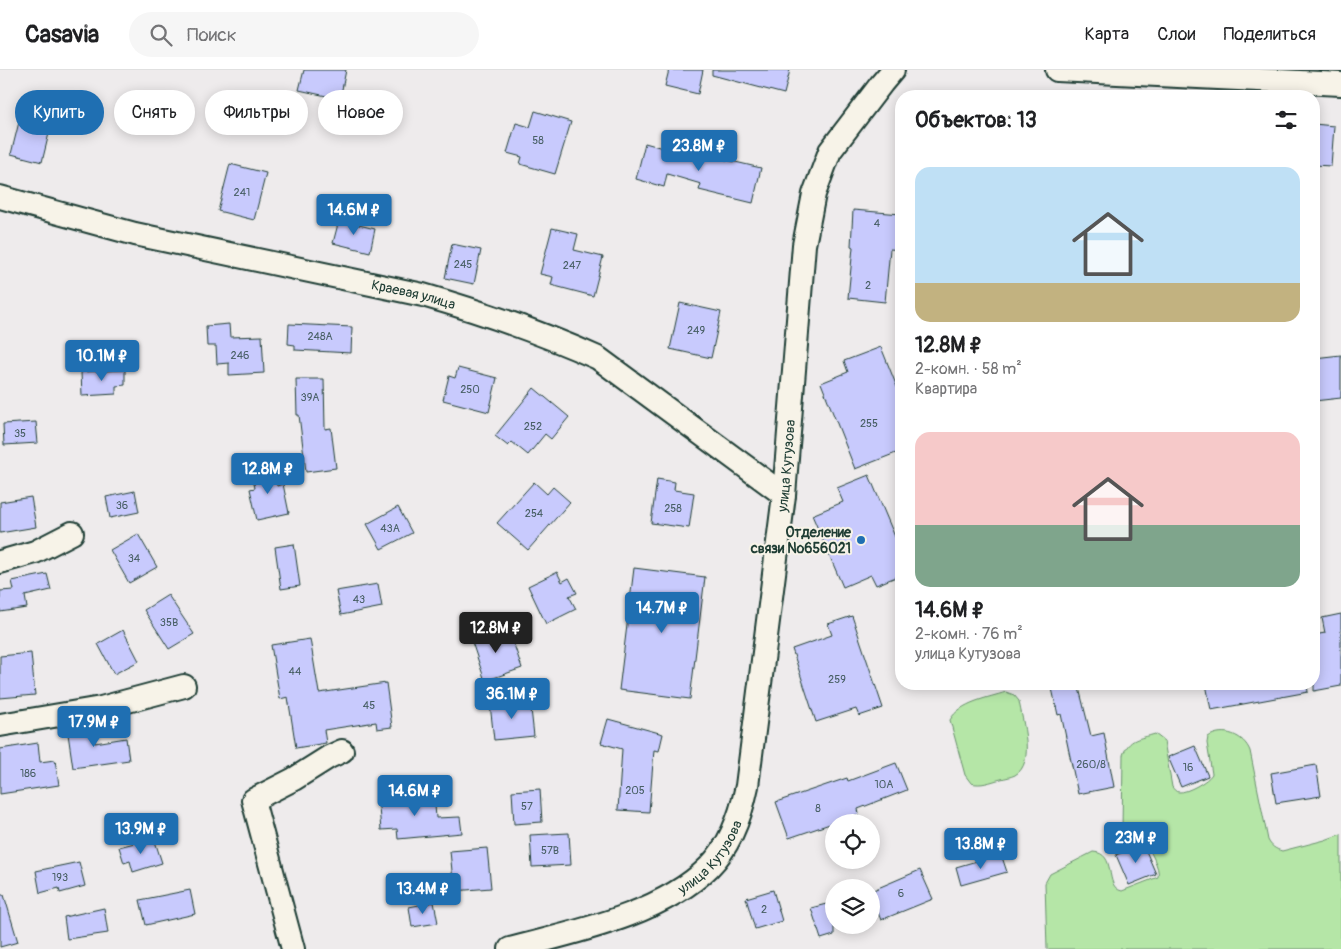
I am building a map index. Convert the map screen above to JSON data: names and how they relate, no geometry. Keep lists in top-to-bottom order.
{
  "streets": {
    "street": ["Краевая улица", "улица Кутузова"]
  },
  "crossings": [
    ["Краевая улица", "улица Кутузова"]
  ],
  "places": ["Отделение связи №656021"],
  "house_numbers": [
    "58",
    "241",
    "4",
    "245",
    "247",
    "2",
    "249",
    "248А",
    "246",
    "250",
    "39А",
    "255",
    "252",
    "35",
    "36",
    "258",
    "254",
    "43А",
    "34",
    "43",
    "35В",
    "44",
    "259",
    "45",
    "260/8",
    "16",
    "186",
    "10А",
    "205",
    "57",
    "8",
    "57В",
    "193",
    "6",
    "2"
  ],
  "page": {
    "header": "Casavia",
    "search": "Поиск",
    "nav": ["Карта", "Слои", "Поделиться"],
    "chip": [
      "Купить",
      "Снять",
      "Фильтры",
      "Новое"
    ],
    "heading": "Объектов: 13",
    "price": [
      "23.8M ₽",
      "14.6M ₽",
      "10.1M ₽",
      "12.8M ₽",
      "14.7M ₽",
      "12.8M ₽",
      "36.1M ₽",
      "17.9M ₽",
      "14.6M ₽",
      "13.9M ₽",
      "23M ₽",
      "13.8M ₽",
      "13.4M ₽"
    ],
    "list": [
      {
        "name": "12.8M ₽",
        "note": "2-комн. · 58 m² · Квартира"
      },
      {
        "name": "14.6M ₽",
        "note": "2-комн. · 76 m² · улица Кутузова"
      }
    ]
  }
}
